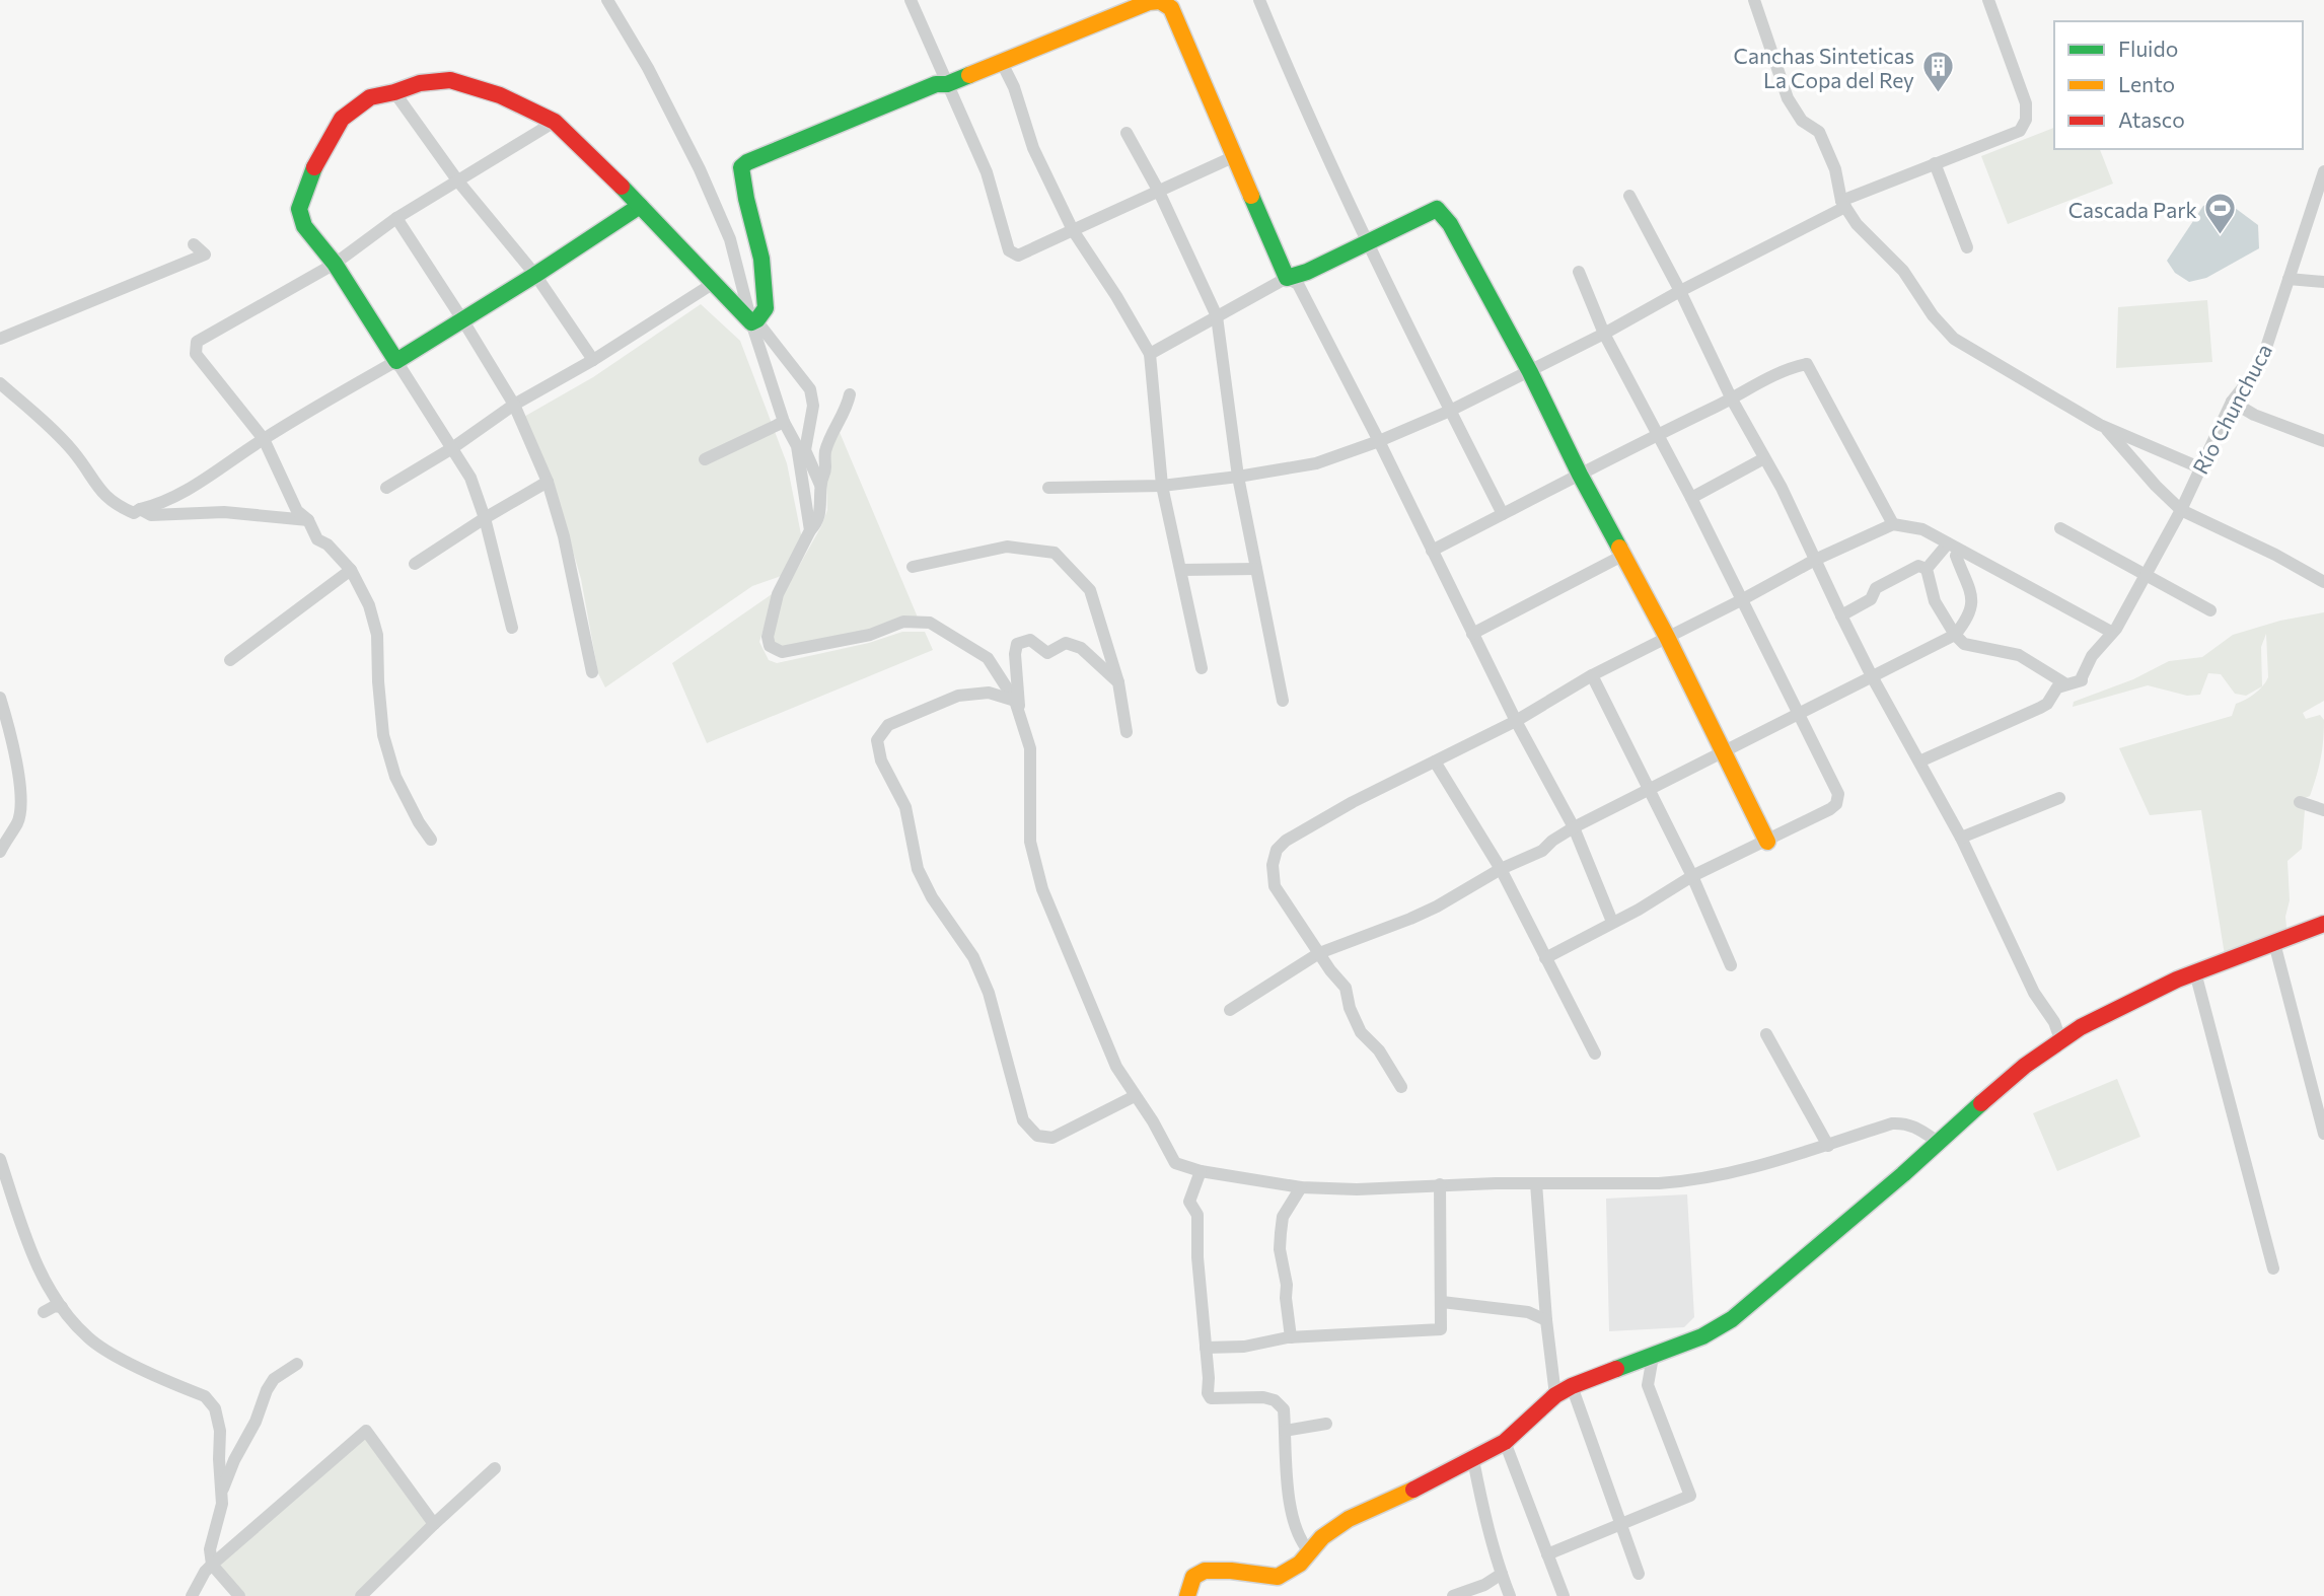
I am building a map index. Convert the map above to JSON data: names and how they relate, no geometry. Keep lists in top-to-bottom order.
{
  "streets": {
    "street": ["Río Chunchuca"]
  },
  "places": {
    "building": ["Canchas Sinteticas La Copa del Rey"],
    "sports": ["Cascada Park"]
  },
  "legend": ["Fluido", "Lento", "Atasco"]
}
